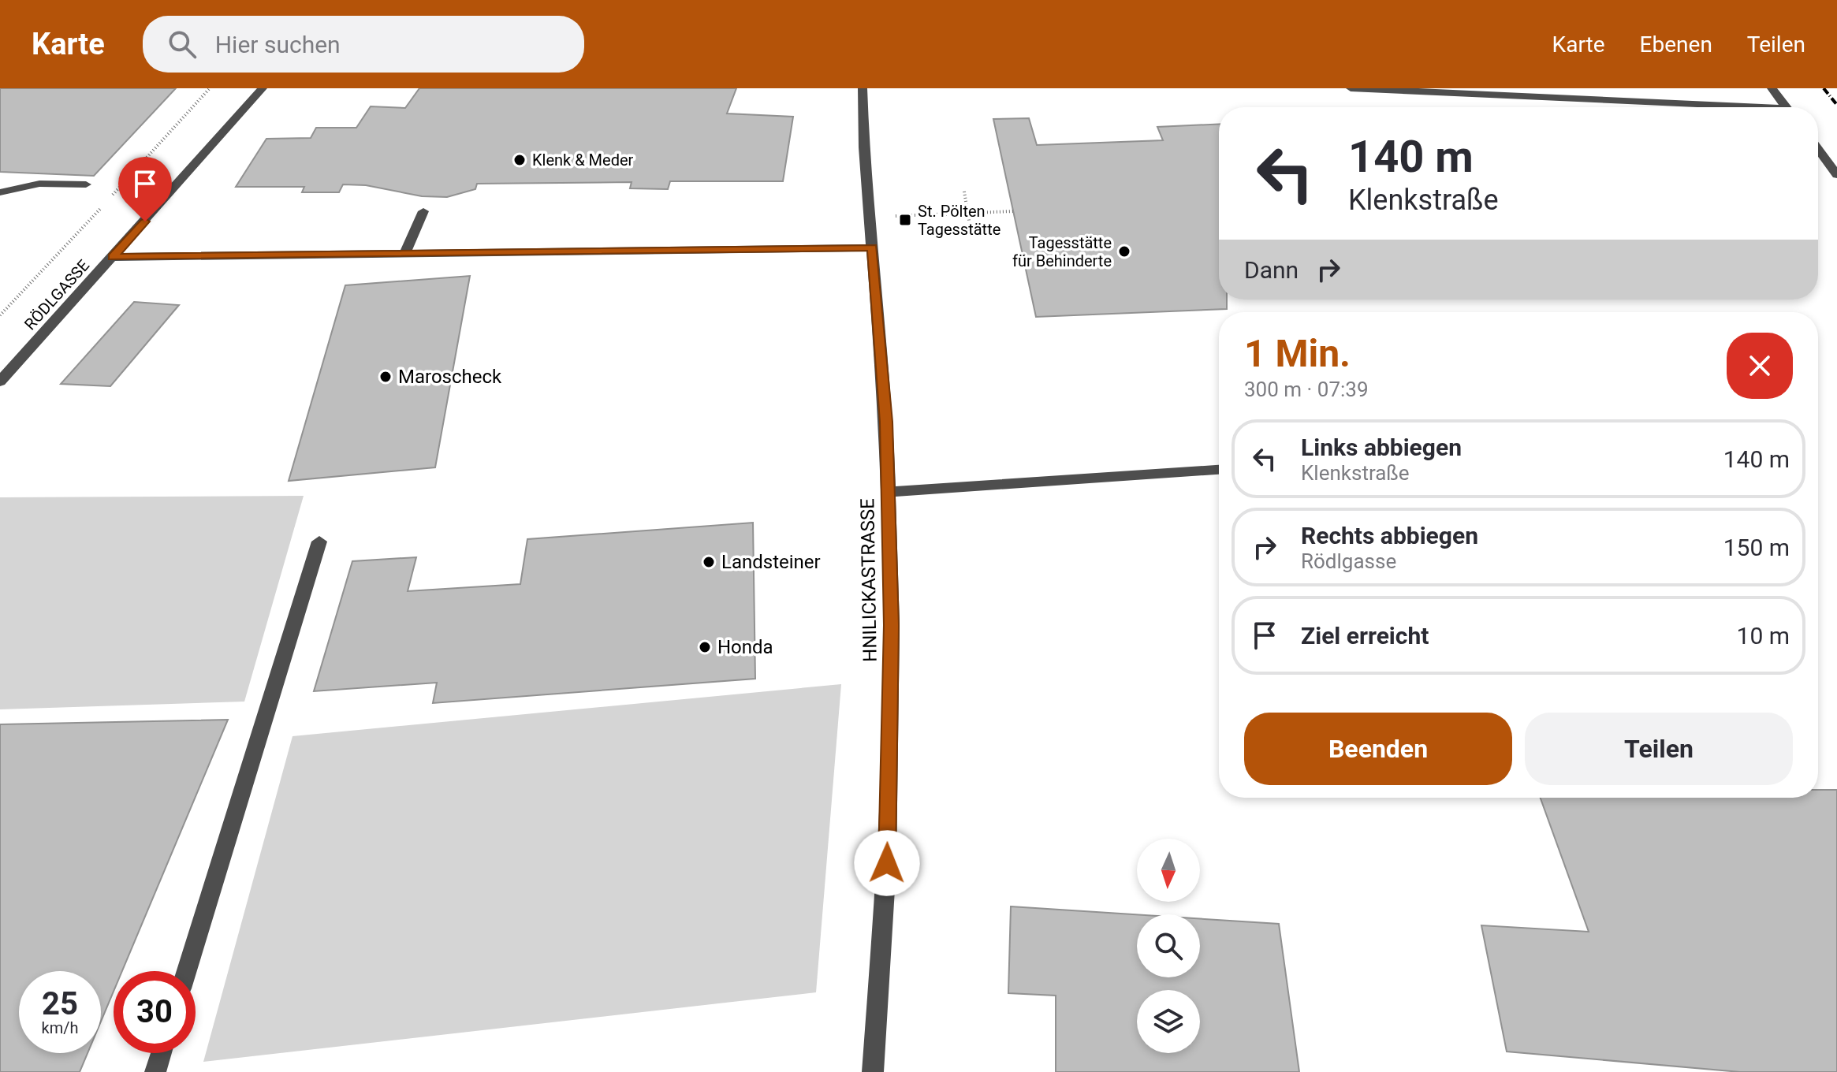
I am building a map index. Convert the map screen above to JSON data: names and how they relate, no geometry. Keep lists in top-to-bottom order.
{
  "streets": {
    "street": ["RÖDLGASSE", "HNILICKASTRASSE"]
  },
  "places": {
    "other": [
      "Klenk & Meder",
      "Tagesstätte für Behinderte",
      "Maroscheck",
      "Landsteiner",
      "Honda"
    ],
    "transit": ["St. Pölten Tagesstätte"]
  },
  "north": "bottom",
  "page": {
    "header": "Karte",
    "search": "Hier suchen",
    "nav": ["Karte", "Ebenen", "Teilen"],
    "turn": ["140 m", "Klenkstraße"],
    "then": "Dann",
    "heading": ["1 Min.", "300 m · 07:39"],
    "list": [
      {
        "name": "Links abbiegen",
        "note": "Klenkstraße",
        "value": "140 m"
      },
      {
        "name": "Rechts abbiegen",
        "note": "Rödlgasse",
        "value": "150 m"
      },
      {
        "name": "Ziel erreicht",
        "value": "10 m"
      }
    ],
    "buttons": ["Beenden", "Teilen"],
    "speed": "25 km/h",
    "limit": "30"
  }
}
